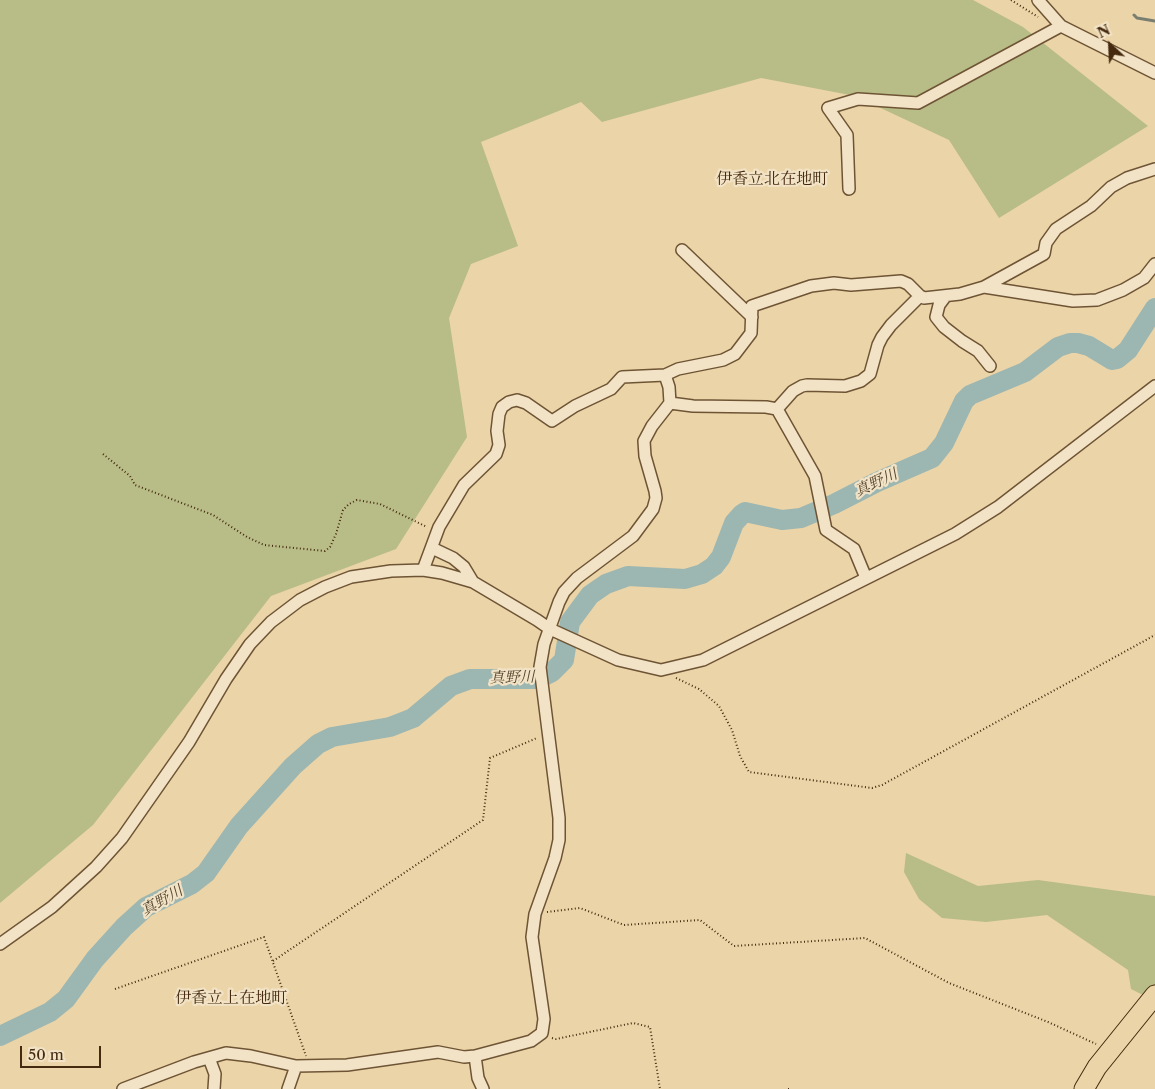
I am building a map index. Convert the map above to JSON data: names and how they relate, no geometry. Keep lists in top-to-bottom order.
{
  "districts": ["伊香立北在地町", "伊香立上在地町"],
  "water": ["真野川"],
  "scale_bar": "50 m",
  "north": "top left"
}
